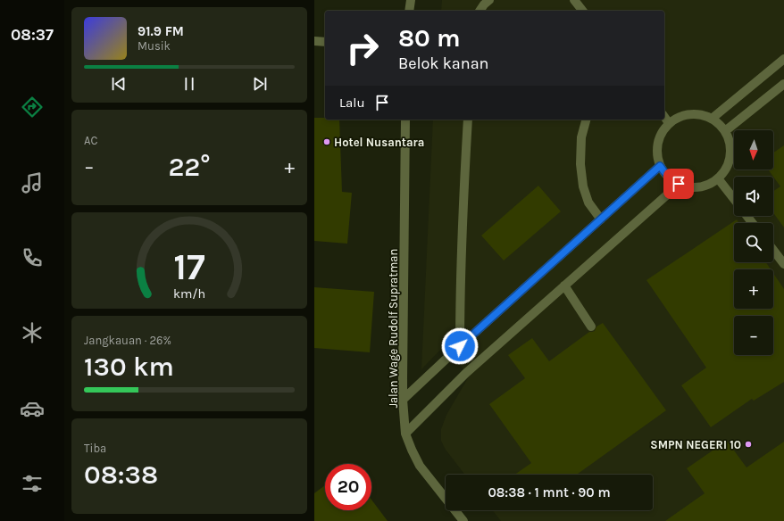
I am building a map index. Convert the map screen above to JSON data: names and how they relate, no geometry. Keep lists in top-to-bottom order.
{
  "streets": {
    "street": ["Jalan Wage Rudolf Supratman"]
  },
  "places": ["Hotel Nusantara", "SMPN NEGERI 10"],
  "north": "bottom",
  "page": {
    "tabs": "08:37",
    "turn": ["80 m", "Belok kanan"],
    "song": ["91.9 FM", "Musik"],
    "then": "Lalu",
    "tile": [
      "AC",
      ["Jangkauan · 26%", "130 km"],
      ["Tiba", "08:38"]
    ],
    "map_buttons": ["+", "−"],
    "heat": ["−", "22°", "+"],
    "limit": "20",
    "trip": "08:38 · 1 mnt · 90 m",
    "gauge": ["17", "km/h"]
  }
}
